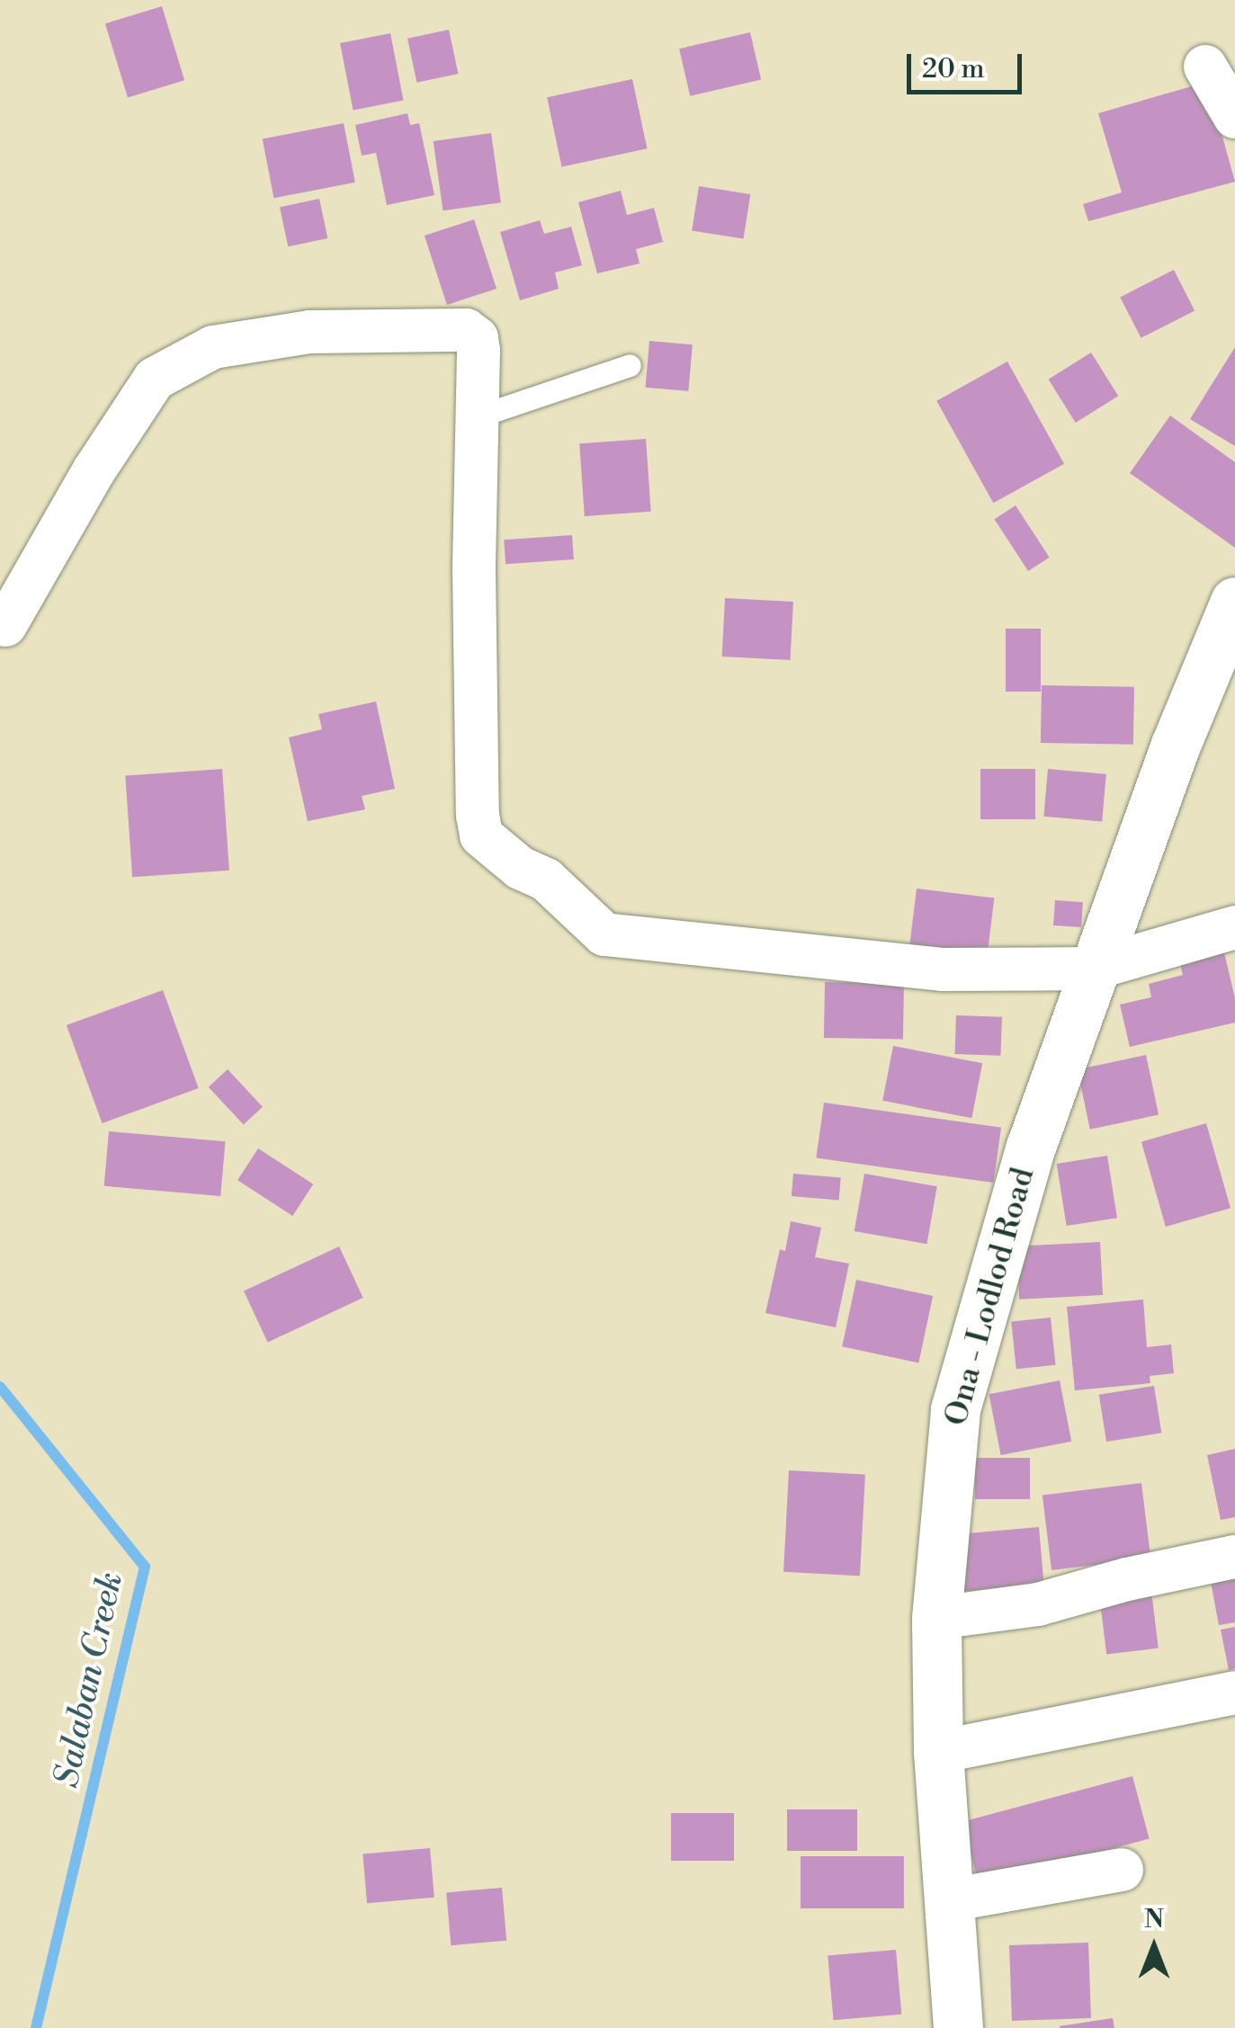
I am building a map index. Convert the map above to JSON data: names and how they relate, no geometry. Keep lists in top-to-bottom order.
{
  "streets": {
    "main road": ["Ona - Lodlod Road"]
  },
  "water": ["Salaban Creek"],
  "scale_bar": "20 m",
  "north": "top"
}
